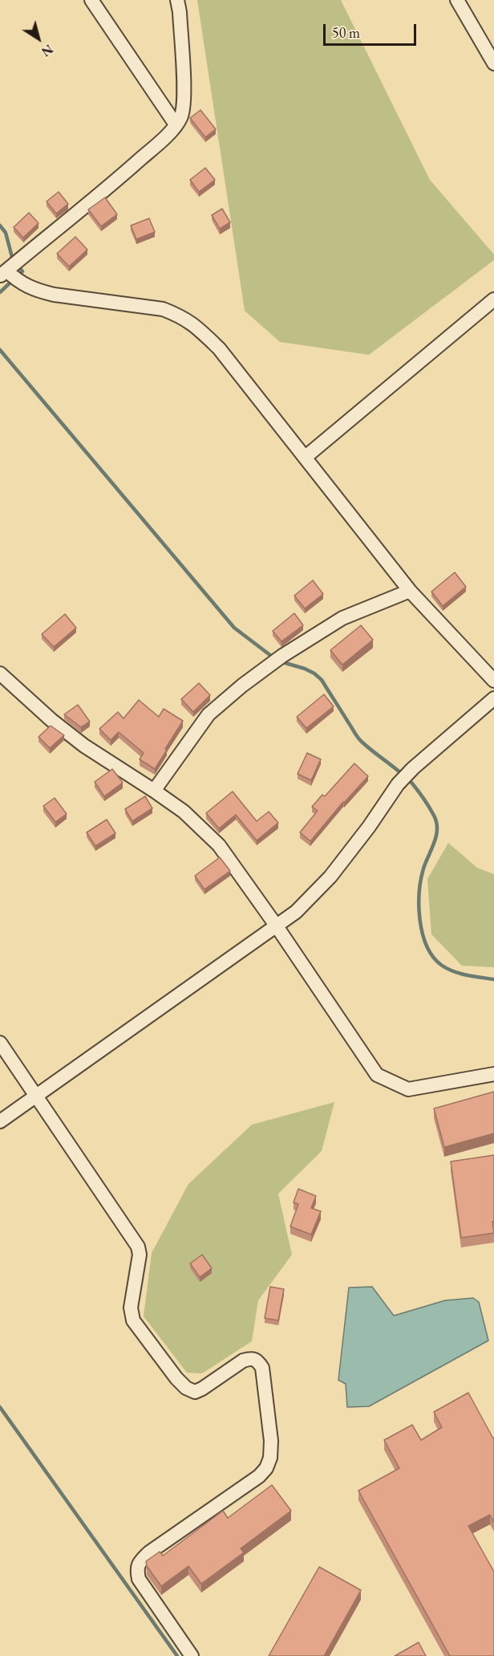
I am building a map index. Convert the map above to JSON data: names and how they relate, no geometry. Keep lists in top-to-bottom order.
{
  "scale_bar": "50 m",
  "north": "bottom right"
}
